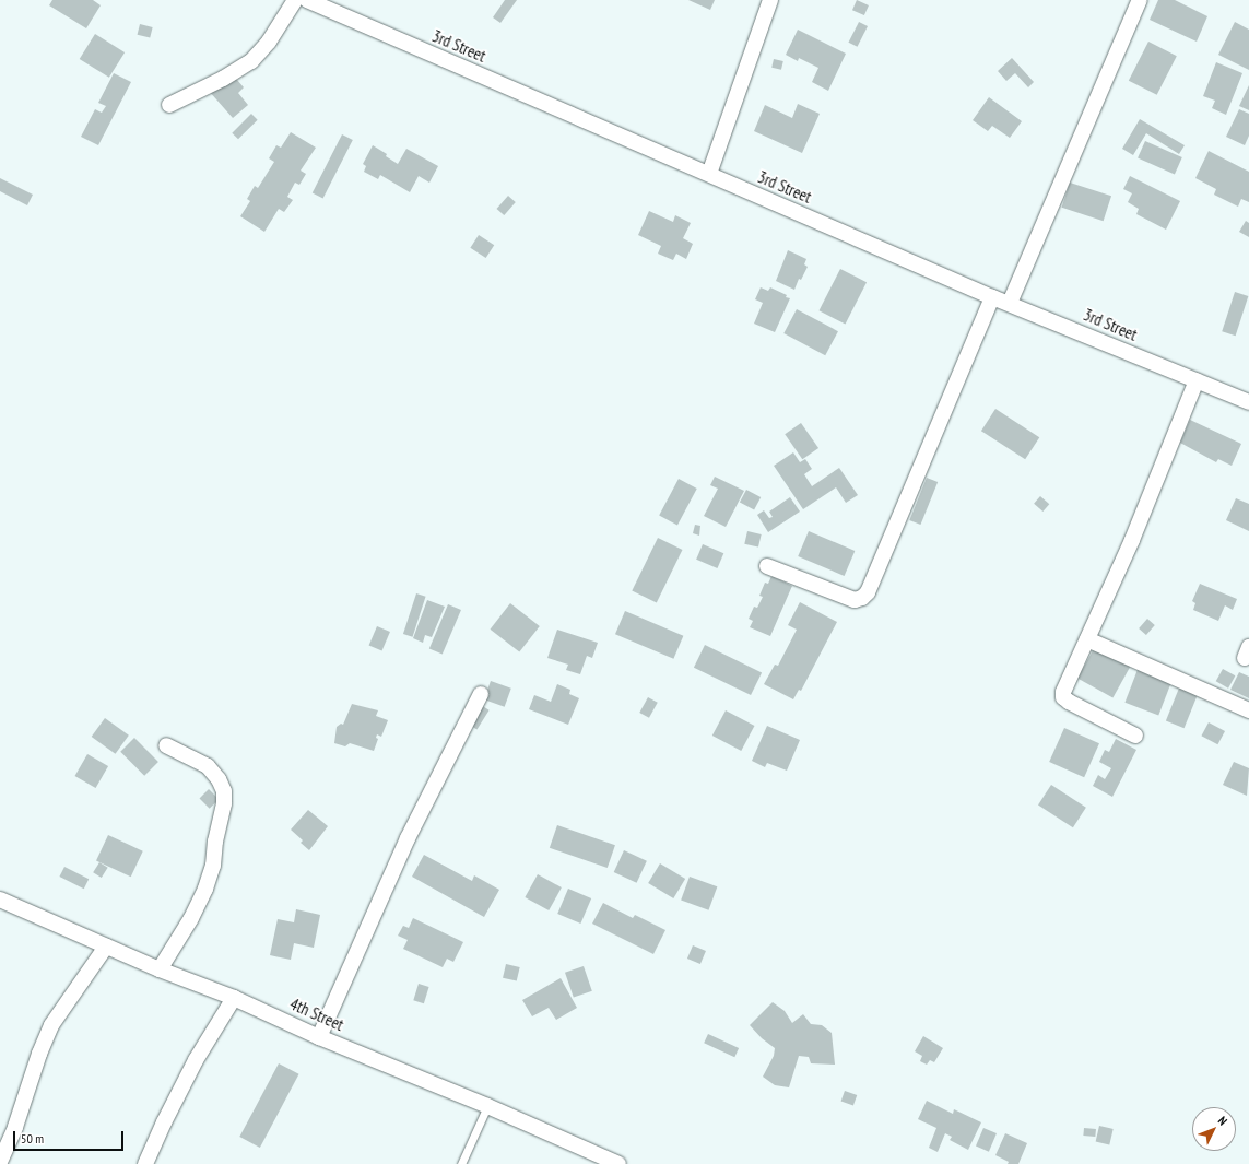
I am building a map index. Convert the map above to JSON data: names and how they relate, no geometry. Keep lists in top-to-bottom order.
{
  "streets": {
    "street": ["3rd Street", "4th Street"]
  },
  "scale_bar": "50 m",
  "north": "top right"
}
